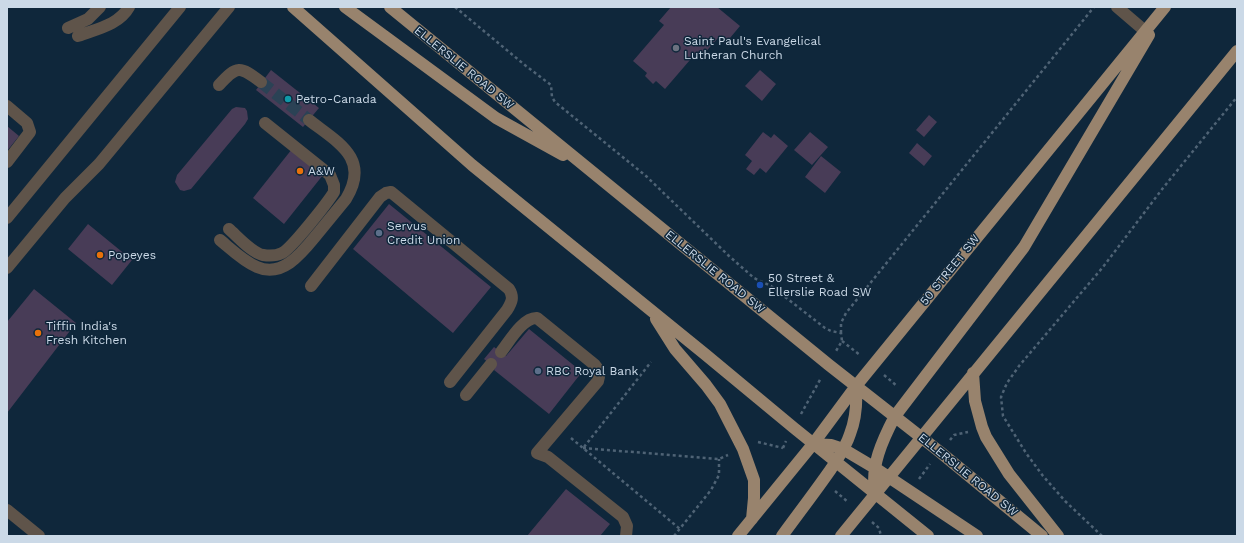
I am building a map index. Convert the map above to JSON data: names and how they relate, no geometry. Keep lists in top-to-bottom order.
{
  "streets": {
    "main road": ["ELLERSLIE ROAD SW", "50 STREET SW"]
  },
  "crossings": [
    ["ELLERSLIE ROAD SW", "50 STREET SW"]
  ],
  "places": [
    "Saint Paul's Evangelical Lutheran Church",
    "Petro-Canada",
    "A&W",
    "Servus Credit Union",
    "Popeyes",
    "50 Street & Ellerslie Road SW",
    "Tiffin India's Fresh Kitchen",
    "RBC Royal Bank"
  ]
}
